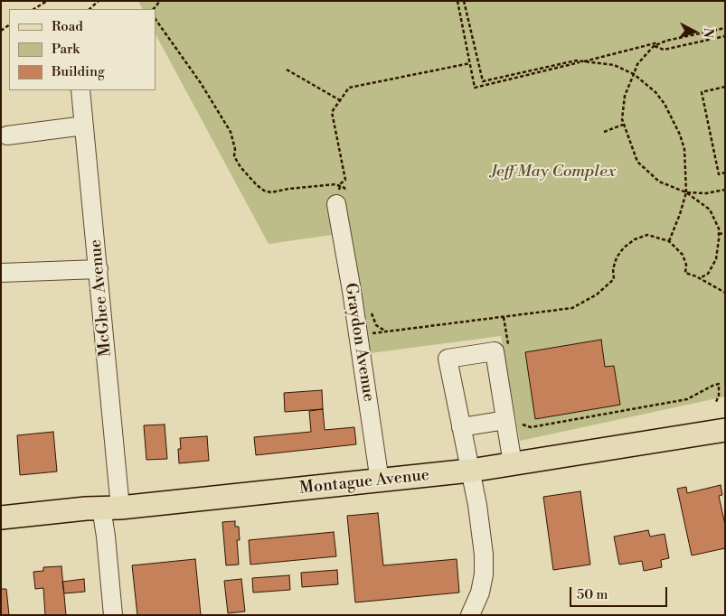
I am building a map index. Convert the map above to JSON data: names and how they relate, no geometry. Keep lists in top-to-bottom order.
{
  "streets": {
    "main road": ["Montague Avenue"],
    "street": ["McGhee Avenue", "Graydon Avenue"]
  },
  "crossings": [
    ["McGhee Avenue", "Montague Avenue"],
    ["Graydon Avenue", "Montague Avenue"]
  ],
  "parks": ["Jeff May Complex"],
  "legend": ["Road", "Park", "Building"],
  "scale_bar": "50 m",
  "north": "right"
}
